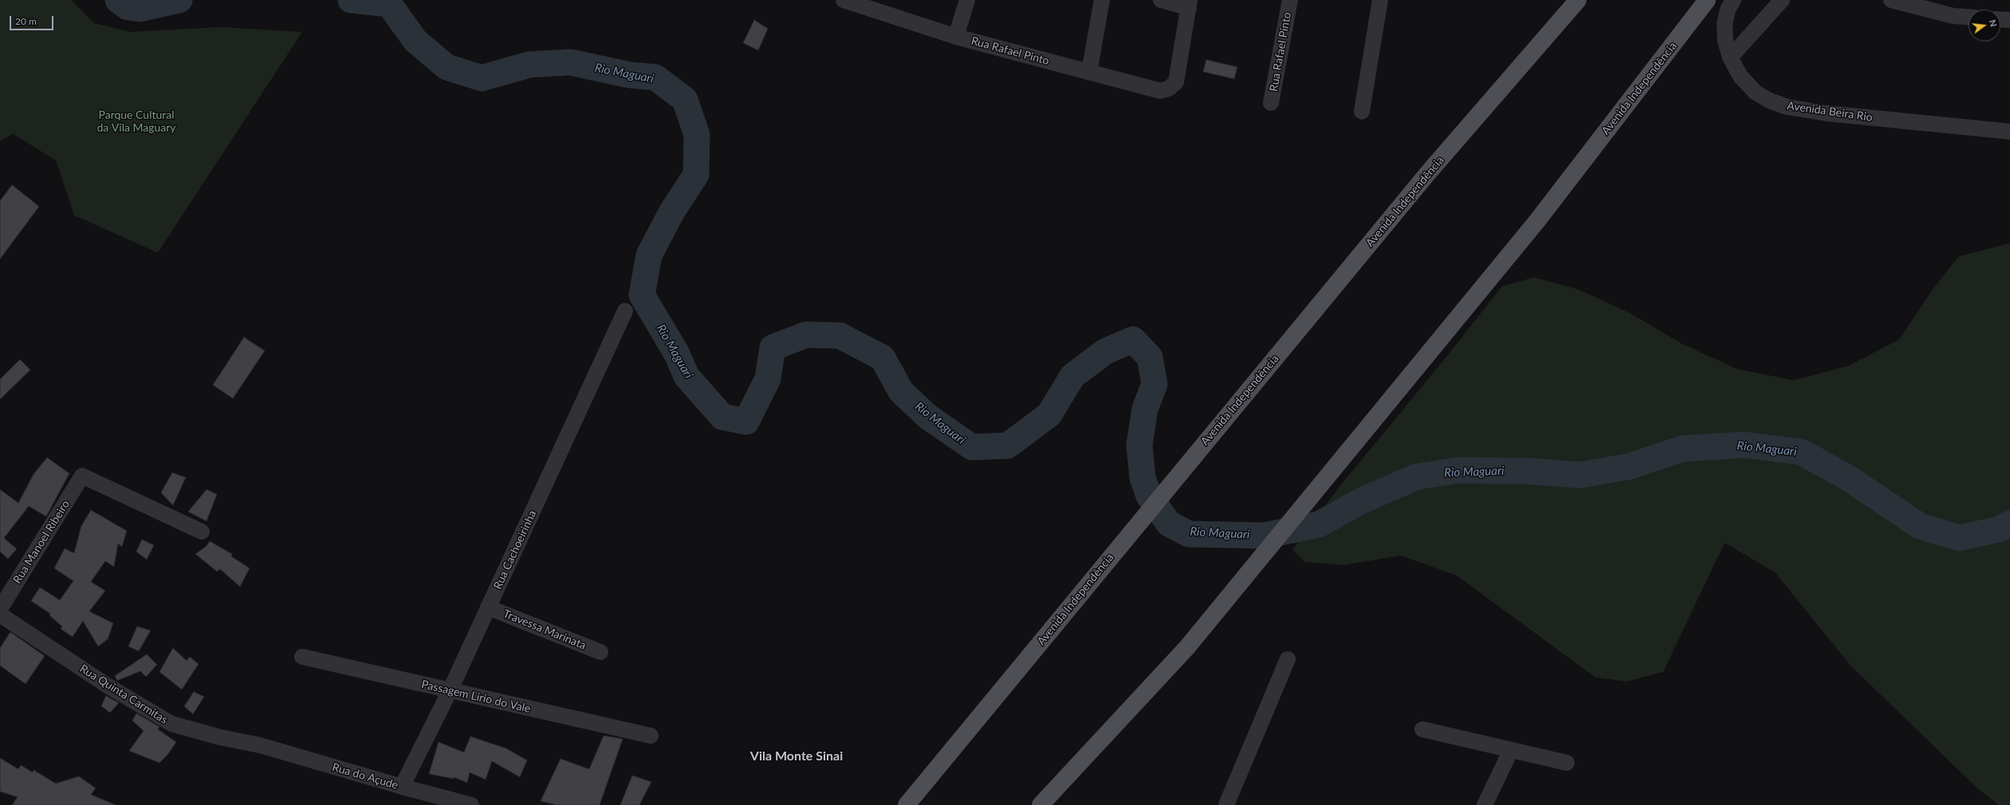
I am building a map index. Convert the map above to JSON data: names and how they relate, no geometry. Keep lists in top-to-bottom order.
{
  "streets": {
    "main road": ["Avenida Independência"],
    "street": [
      "Rua Rafael Pinto",
      "Avenida Beira Rio",
      "Rua Manoel Ribeiro",
      "Rua Cachoeirinha",
      "Travessa Marinata",
      "Rua Quinta Carmitas",
      "Passagem Lirio do Vale",
      "Rua do Açude"
    ]
  },
  "crossings": [
    ["Rua Cachoeirinha", "Travessa Marinata"],
    ["Rua Cachoeirinha", "Passagem Lirio do Vale"],
    ["Rua Cachoeirinha", "Rua do Açude"],
    ["Rua Quinta Carmitas", "Rua do Açude"]
  ],
  "districts": ["Vila Monte Sinai"],
  "water": ["Rio Maguari"],
  "parks": ["Parque Cultural da Vila Maguary"],
  "scale_bar": "20 m",
  "north": "right"
}
